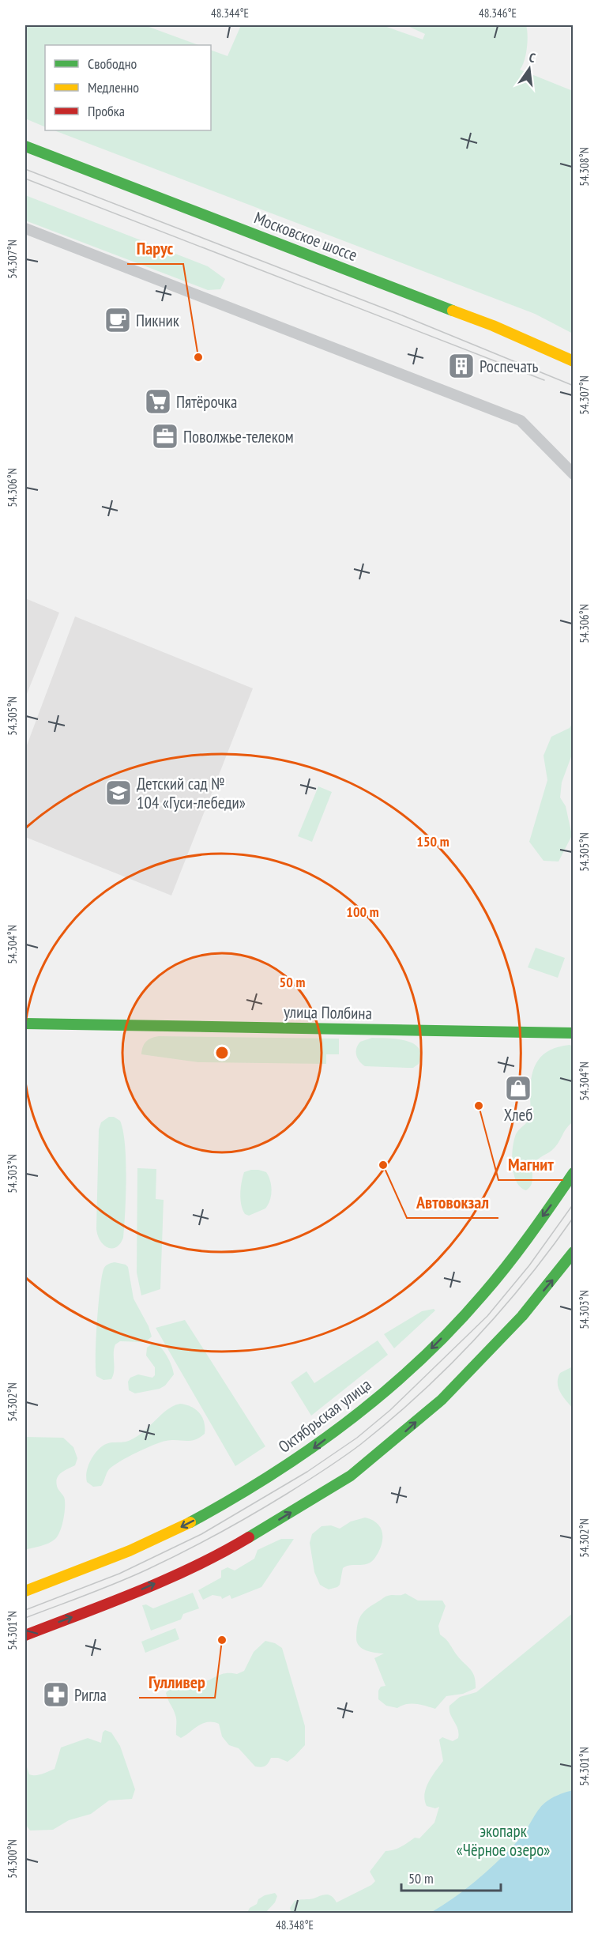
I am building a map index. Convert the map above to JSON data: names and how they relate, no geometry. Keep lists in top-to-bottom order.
{
  "streets": {
    "main road": ["Московское шоссе", "улица Полбина", "Октябрьская улица"]
  },
  "parks": ["экопарк «Чёрное озеро»"],
  "places": {
    "cafe": ["Пикник"],
    "other": [
      "Парус",
      "Магнит",
      "Автовокзал",
      "Гулливер"
    ],
    "building": ["Роспечать"],
    "supermarket": ["Пятёрочка"],
    "office": ["Поволжье-телеком"],
    "school or university": ["Детский сад № 104 «Гуси-лебеди»"],
    "shop": ["Хлеб"],
    "pharmacy": ["Ригла"]
  },
  "legend": ["Свободно", "Медленно", "Пробка"],
  "scale_bar": "50 m",
  "north": "top",
  "coordinates": [
    "48.344°E",
    "48.346°E",
    "54.308°N",
    "54.307°N",
    "54.306°N",
    "54.305°N",
    "54.304°N",
    "54.303°N",
    "54.302°N",
    "54.301°N",
    "54.300°N",
    "48.348°E"
  ],
  "rings": ["150 m", "100 m", "50 m"]
}
